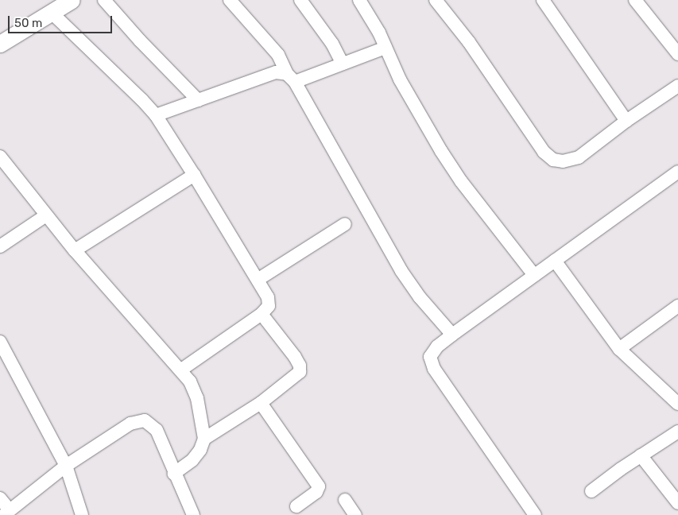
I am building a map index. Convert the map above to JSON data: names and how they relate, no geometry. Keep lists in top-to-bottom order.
{
  "scale_bar": "50 m"
}
